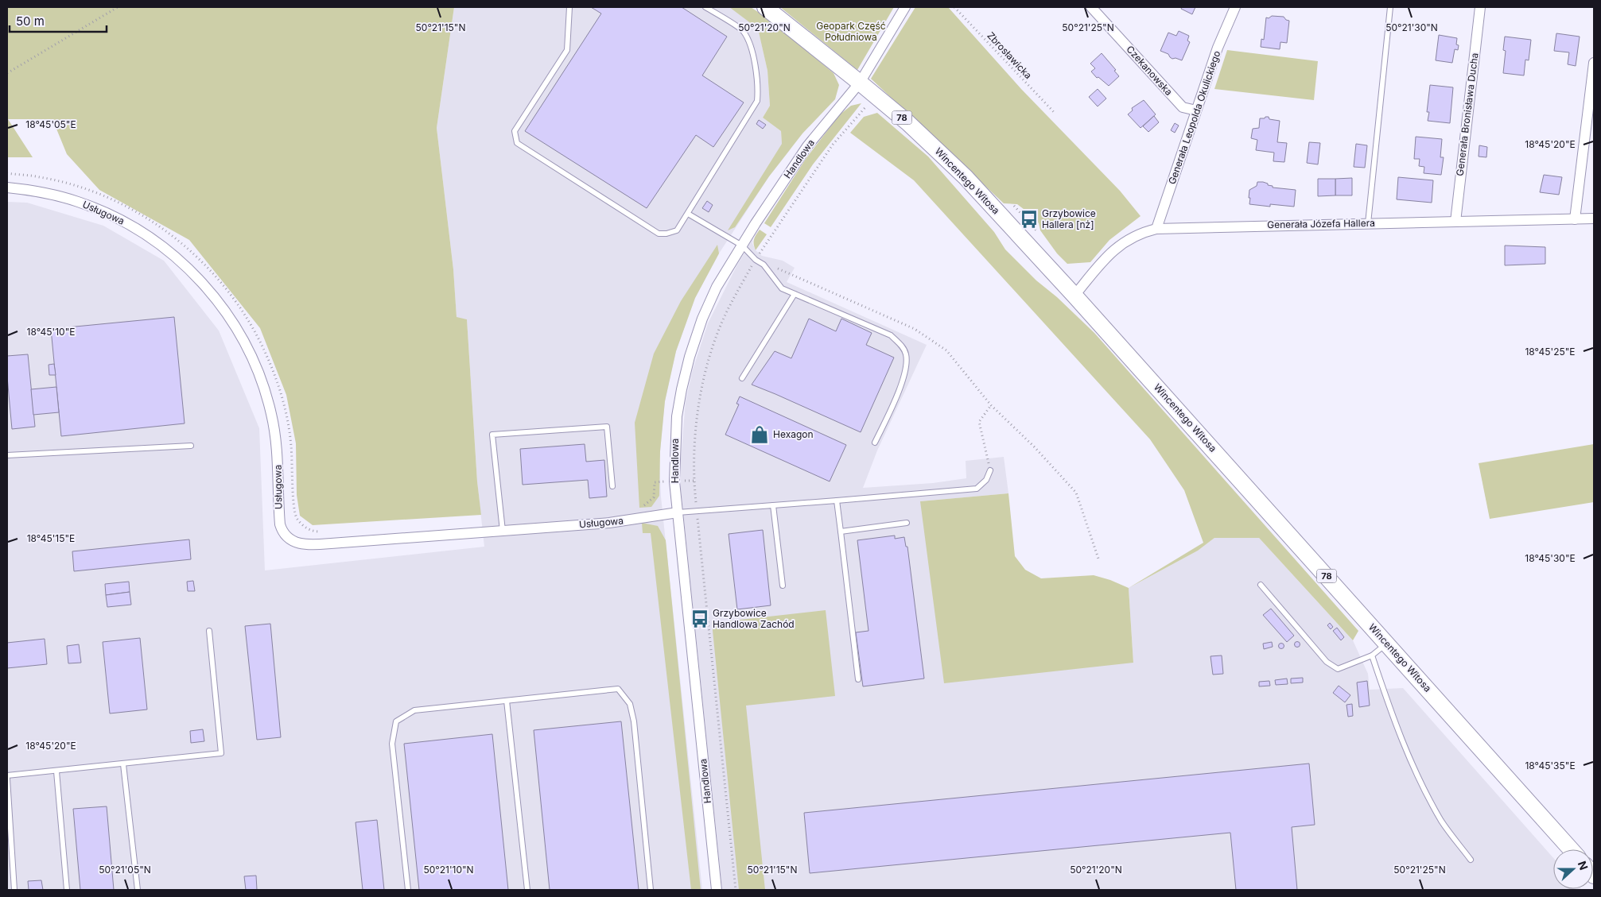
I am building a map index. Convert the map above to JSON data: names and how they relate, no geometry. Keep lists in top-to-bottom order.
{
  "streets": {
    "main road": ["78", "Wincentego Witosa"],
    "street": [
      "Czekanowska",
      "Generała Bronisława Ducha",
      "Generała Leopolda Okulickiego",
      "Handlowa",
      "Usługowa",
      "Generała Józefa Hallera"
    ],
    "path": ["Zbrosławicka"]
  },
  "crossings": [
    ["Czekanowska", "Generała Leopolda Okulickiego"],
    ["Generała Bronisława Ducha", "Generała Józefa Hallera"],
    ["Generała Leopolda Okulickiego", "Generała Józefa Hallera"],
    ["Handlowa", "Wincentego Witosa"],
    ["Handlowa", "Usługowa"],
    ["Wincentego Witosa", "Generała Józefa Hallera"]
  ],
  "parks": ["Geopark Część Południowa"],
  "places": {
    "bus stop": ["Grzybowice Hallera [nż]", "Grzybowice Handlowa Zachód"],
    "shop": ["Hexagon"]
  },
  "scale_bar": "50 m",
  "north": "right",
  "coordinates": [
    "50°21'15\"N",
    "50°21'20\"N",
    "50°21'25\"N",
    "50°21'30\"N",
    "18°45'05\"E",
    "18°45'20\"E",
    "18°45'10\"E",
    "18°45'25\"E",
    "18°45'15\"E",
    "18°45'30\"E",
    "18°45'35\"E",
    "50°21'05\"N",
    "50°21'10\"N"
  ]
}
